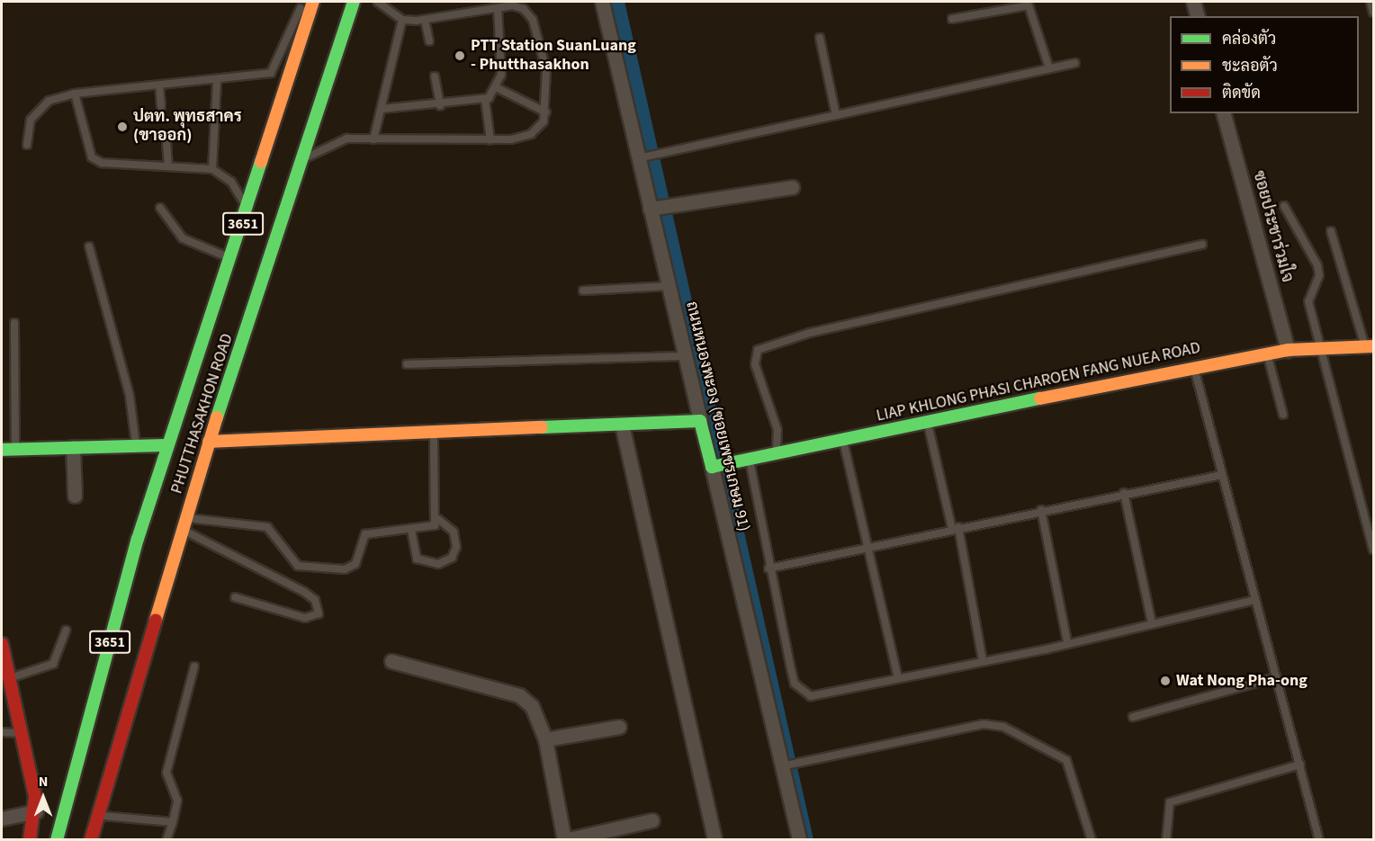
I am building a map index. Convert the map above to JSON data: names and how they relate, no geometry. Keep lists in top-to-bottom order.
{
  "streets": {
    "main road": [
      "3651",
      "LIAP KHLONG PHASI CHAROEN FANG NUEA ROAD",
      "PHUTTHASAKHON ROAD",
      "ถนนหนองพะอง (ซอยเพชรเกษม 91)"
    ],
    "street": ["ซอยประชาร่วมใจ"]
  },
  "crossings": [
    ["ซอยประชาร่วมใจ", "LIAP KHLONG PHASI CHAROEN FANG NUEA ROAD"],
    ["LIAP KHLONG PHASI CHAROEN FANG NUEA ROAD", "ถนนหนองพะอง (ซอยเพชรเกษม 91)"]
  ],
  "places": ["PTT Station SuanLuang - Phutthasakhon", "ปตท. พุทธสาคร (ขาออก)", "Wat Nong Pha-ong"],
  "legend": ["คล่องตัว", "ชะลอตัว", "ติดขัด"],
  "north": "top"
}
